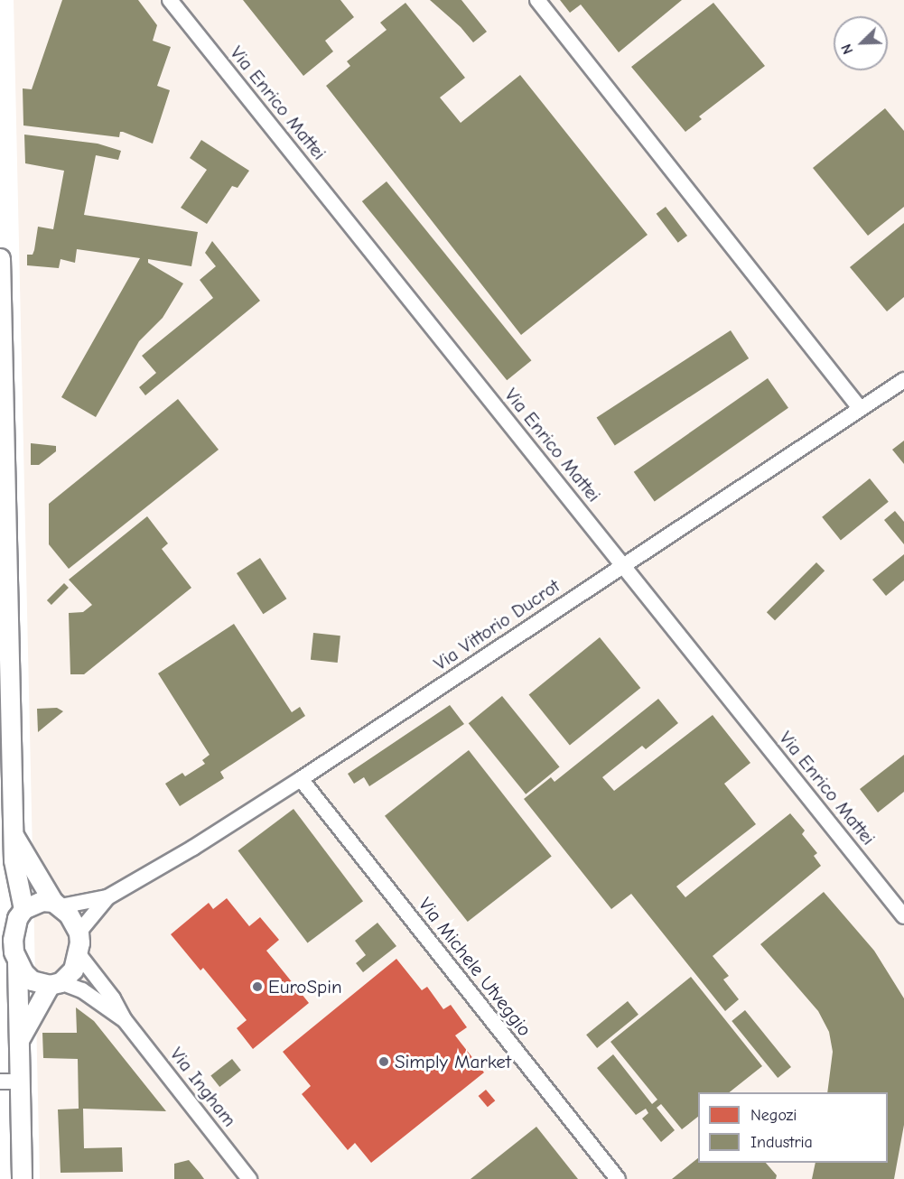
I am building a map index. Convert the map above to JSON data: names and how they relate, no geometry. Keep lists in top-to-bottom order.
{
  "streets": {
    "street": [
      "Via Enrico Mattei",
      "Via Vittorio Ducrot",
      "Via Michele Utveggio",
      "Via Ingham"
    ]
  },
  "crossings": [
    ["Via Enrico Mattei", "Via Vittorio Ducrot"],
    ["Via Vittorio Ducrot", "Via Michele Utveggio"]
  ],
  "places": ["EuroSpin", "Simply Market"],
  "legend": ["Negozi", "Industria"],
  "north": "bottom left"
}
